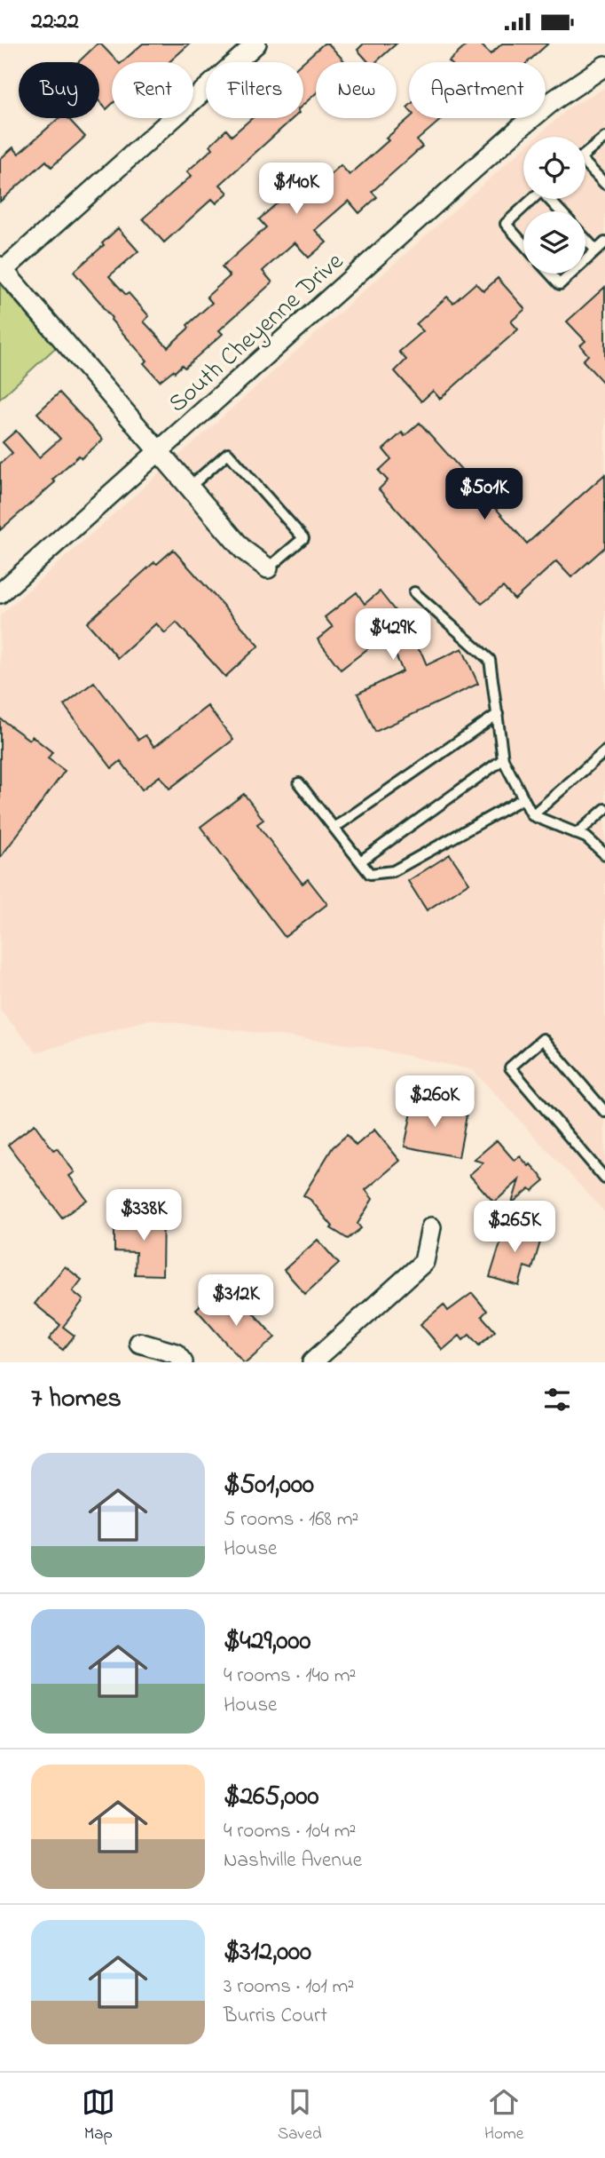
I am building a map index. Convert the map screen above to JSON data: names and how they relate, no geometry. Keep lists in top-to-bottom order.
{
  "streets": {
    "street": ["South Cheyenne Drive"]
  },
  "page": {
    "status": "22:22",
    "chip": [
      "Buy",
      "Rent",
      "Filters",
      "New",
      "Apartment"
    ],
    "price": [
      "$140K",
      "$501K",
      "$429K",
      "$260K",
      "$338K",
      "$265K",
      "$312K"
    ],
    "heading": "7 homes",
    "list": [
      {
        "name": "$501,000",
        "note": "5 rooms · 168 m² · House"
      },
      {
        "name": "$429,000",
        "note": "4 rooms · 140 m² · House"
      },
      {
        "name": "$265,000",
        "note": "4 rooms · 104 m² · Nashville Avenue"
      },
      {
        "name": "$312,000",
        "note": "3 rooms · 101 m² · Burris Court"
      }
    ],
    "tabs": ["Map", "Saved", "Home"]
  }
}
